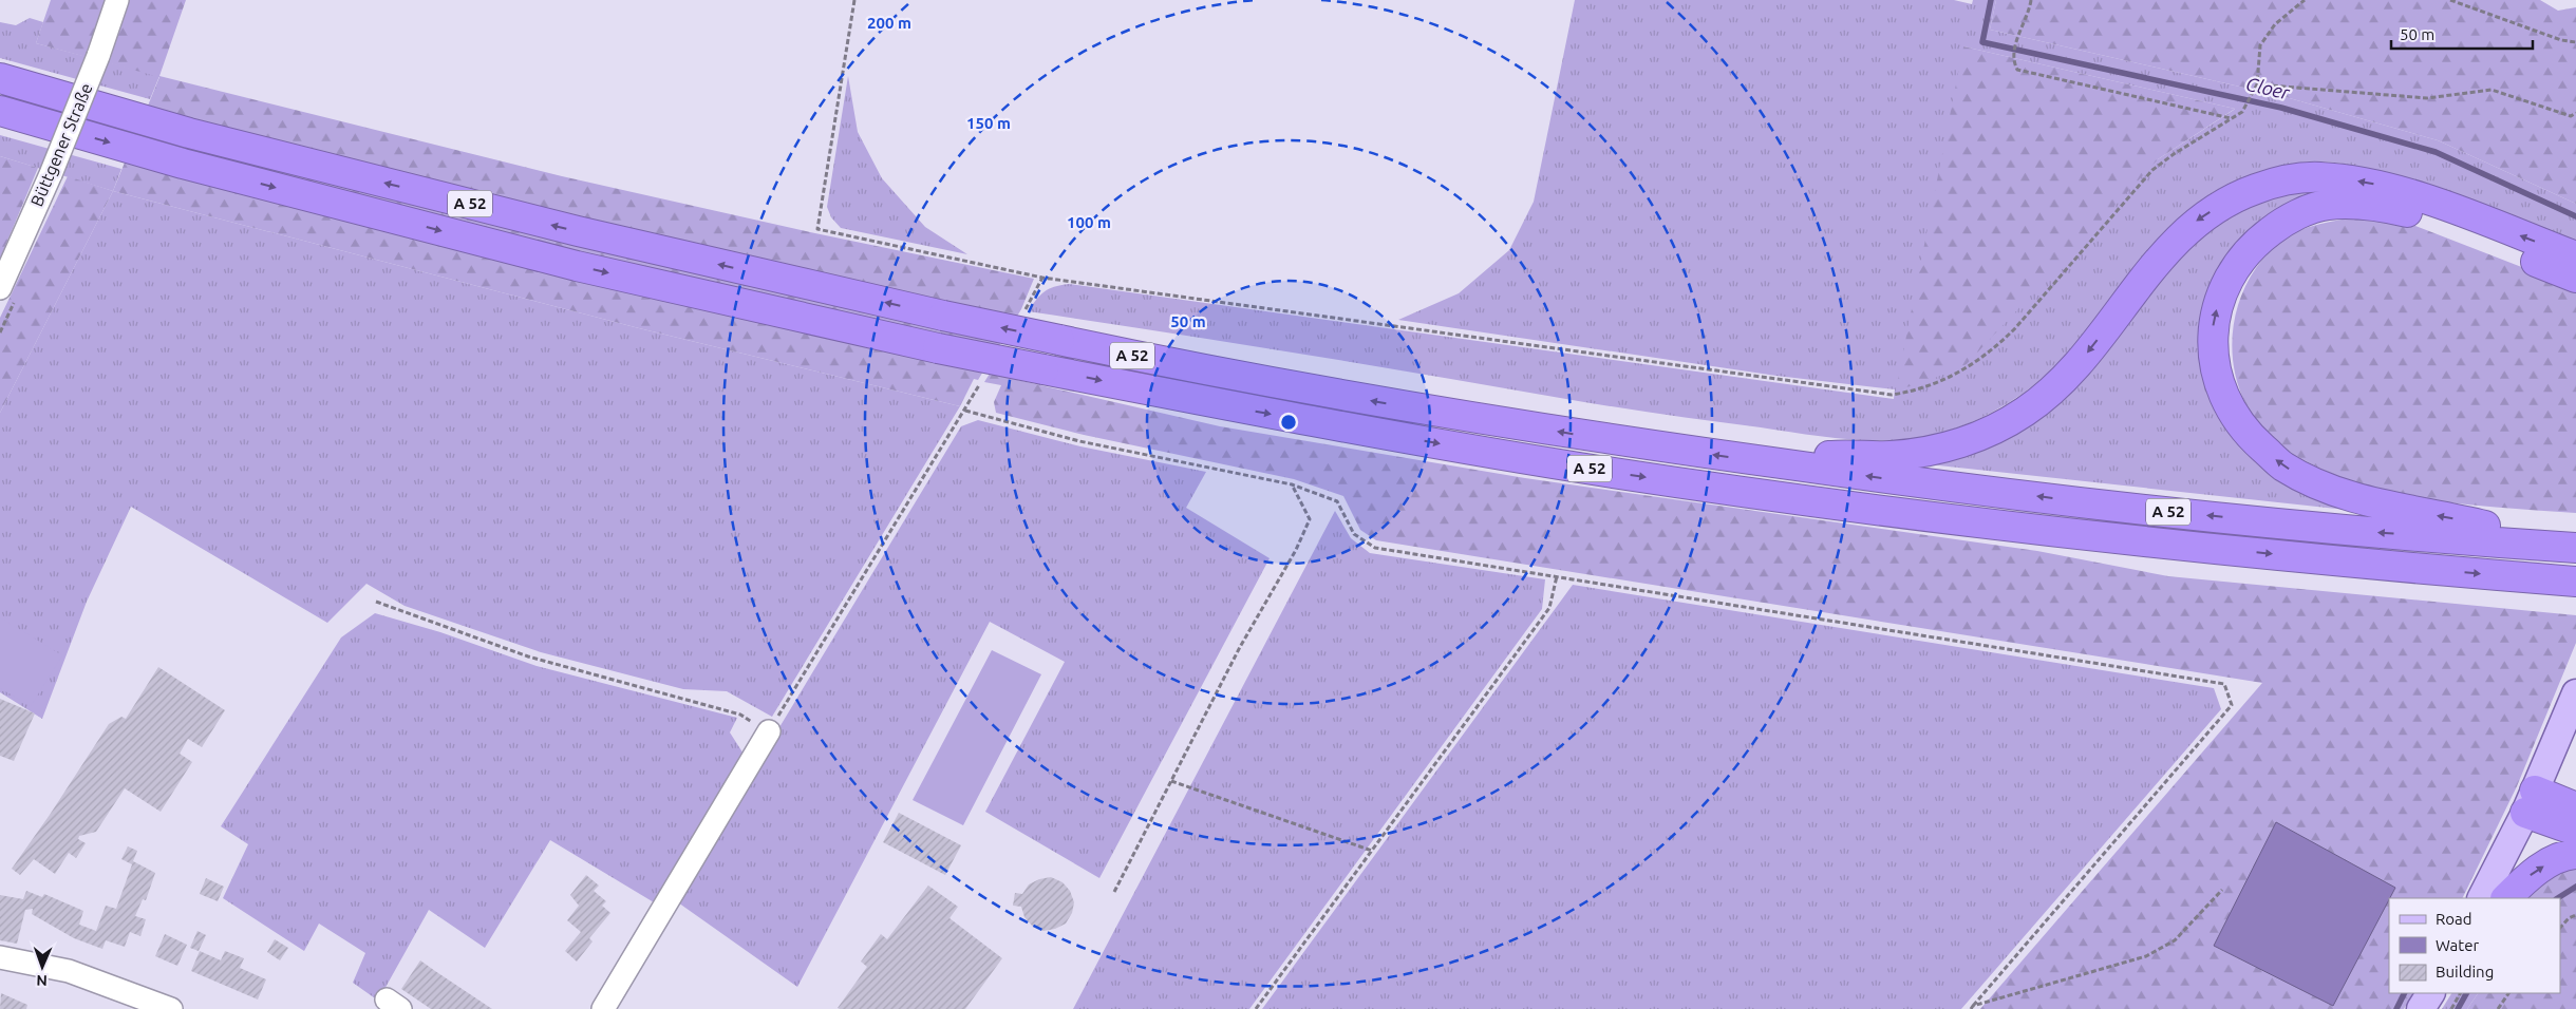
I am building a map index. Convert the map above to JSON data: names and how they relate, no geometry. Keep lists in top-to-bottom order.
{
  "streets": {
    "highway": ["A 52"],
    "street": ["Büttgener Straße"]
  },
  "water": ["Cloer"],
  "legend": ["Road", "Water", "Building"],
  "scale_bar": "50 m",
  "north": "bottom",
  "rings": [
    "200 m",
    "150 m",
    "100 m",
    "50 m"
  ]
}
